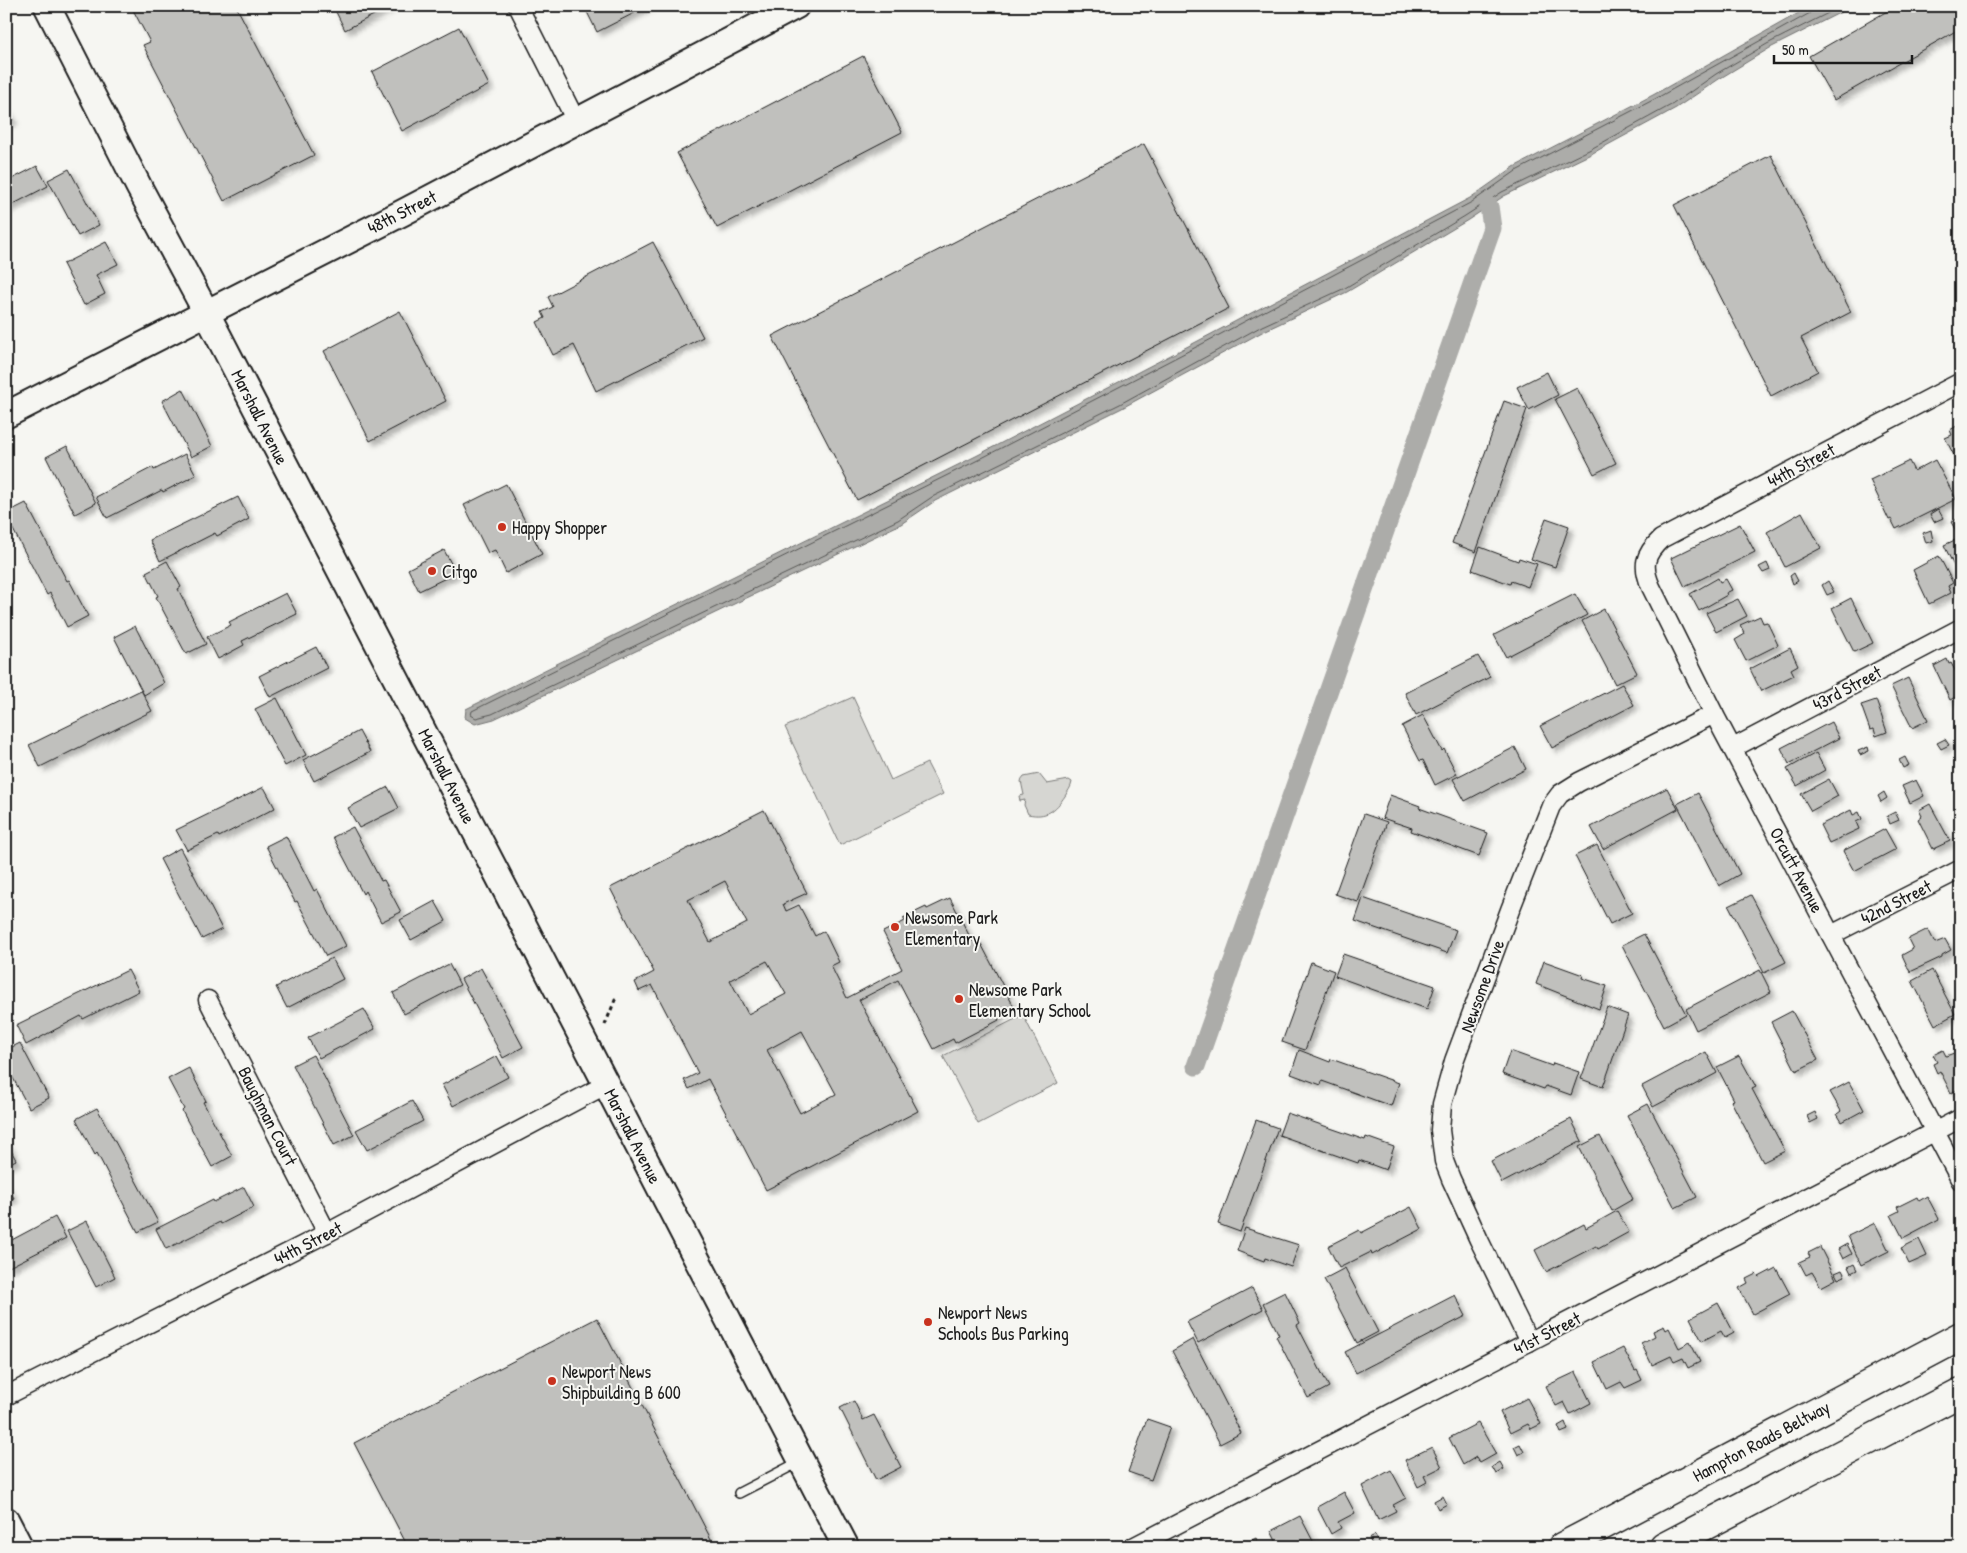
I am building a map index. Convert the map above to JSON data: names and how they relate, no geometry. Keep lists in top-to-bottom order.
{
  "streets": {
    "highway": ["Hampton Roads Beltway"],
    "street": [
      "48th Street",
      "Marshall Avenue",
      "44th Street",
      "43rd Street",
      "Orcutt Avenue",
      "42nd Street",
      "Newsome Drive",
      "Baughman Court",
      "41st Street"
    ]
  },
  "crossings": [
    ["48th Street", "Marshall Avenue"],
    ["Marshall Avenue", "44th Street"],
    ["44th Street", "Orcutt Avenue"],
    ["44th Street", "Baughman Court"],
    ["43rd Street", "Orcutt Avenue"],
    ["Orcutt Avenue", "42nd Street"],
    ["Orcutt Avenue", "Newsome Drive"],
    ["Orcutt Avenue", "41st Street"],
    ["Newsome Drive", "41st Street"]
  ],
  "places": [
    "Happy Shopper",
    "Citgo",
    "Newsome Park Elementary",
    "Newsome Park Elementary School",
    "Newport News Schools Bus Parking",
    "Newport News Shipbuilding B 600"
  ],
  "scale_bar": "50 m"
}
